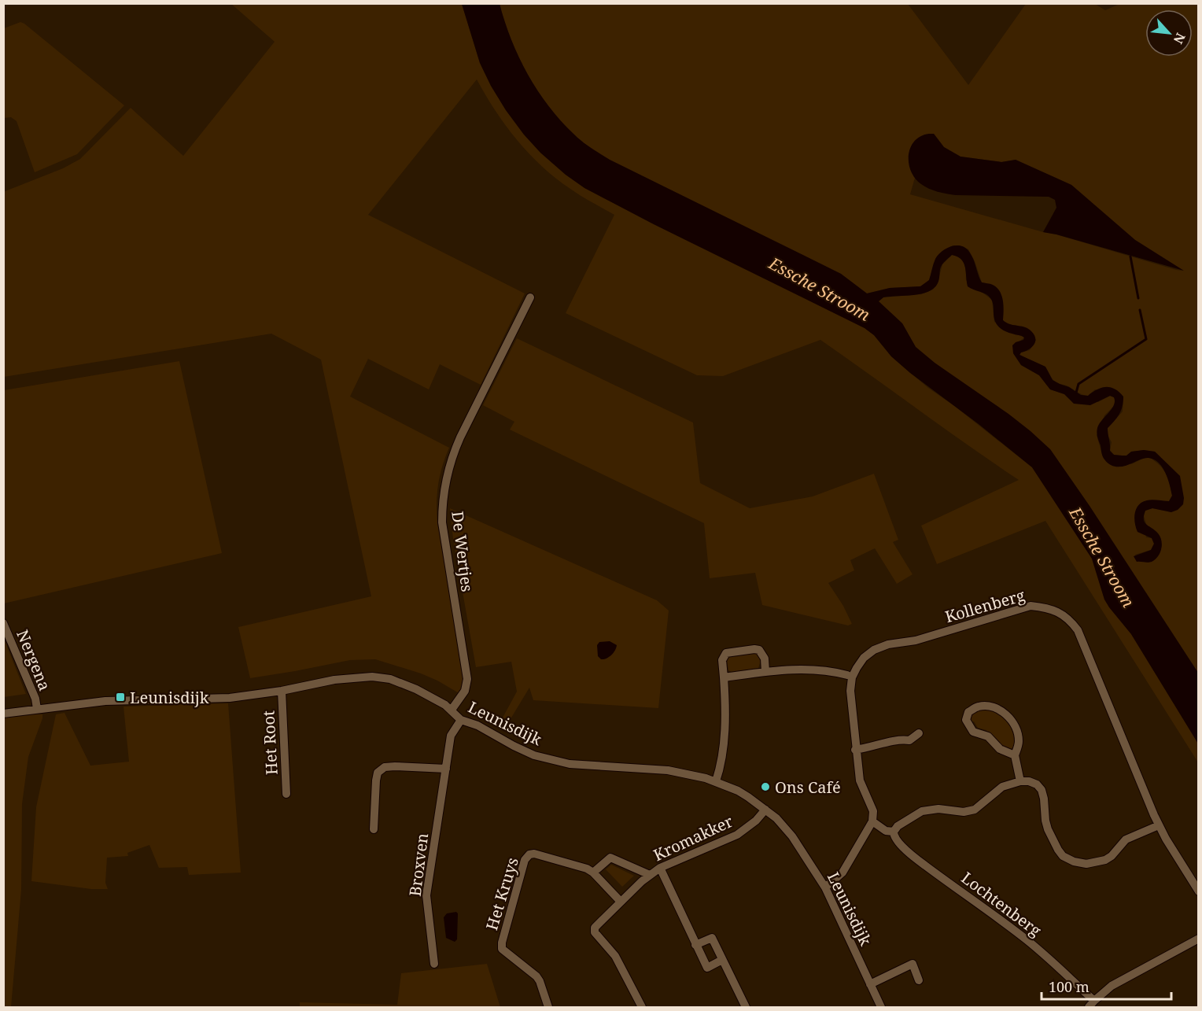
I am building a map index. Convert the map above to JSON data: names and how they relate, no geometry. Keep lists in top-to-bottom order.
{
  "streets": {
    "street": [
      "De Wertjes",
      "Kollenberg",
      "Nergena",
      "Leunisdijk",
      "Het Root",
      "Kromakker",
      "Broxven",
      "Het Kruys",
      "Lochtenberg"
    ]
  },
  "crossings": [
    ["De Wertjes", "Leunisdijk"],
    ["Nergena", "Leunisdijk"],
    ["Leunisdijk", "Het Root"],
    ["Leunisdijk", "Kromakker"],
    ["Leunisdijk", "Broxven"]
  ],
  "water": ["Essche Stroom"],
  "places": {
    "transit": ["Leunisdijk"],
    "other": ["Ons Café"]
  },
  "scale_bar": "100 m",
  "north": "bottom right"
}
